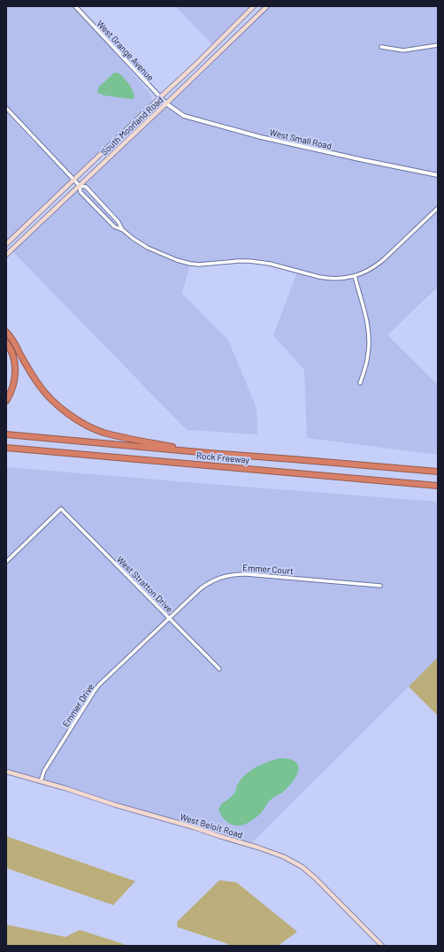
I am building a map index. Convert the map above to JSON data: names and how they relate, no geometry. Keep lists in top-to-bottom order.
{
  "streets": {
    "highway": ["Rock Freeway"],
    "main road": ["South Moorland Road", "West Beloit Road"],
    "street": [
      "West Grange Avenue",
      "West Small Road",
      "Emmer Court",
      "West Stratton Drive",
      "Emmer Drive"
    ]
  },
  "crossings": [
    ["West Grange Avenue", "South Moorland Road"],
    ["West Grange Avenue", "West Small Road"],
    ["South Moorland Road", "West Small Road"],
    ["Emmer Court", "West Stratton Drive"],
    ["Emmer Court", "Emmer Drive"],
    ["West Stratton Drive", "Emmer Drive"],
    ["Emmer Drive", "West Beloit Road"]
  ]
}
